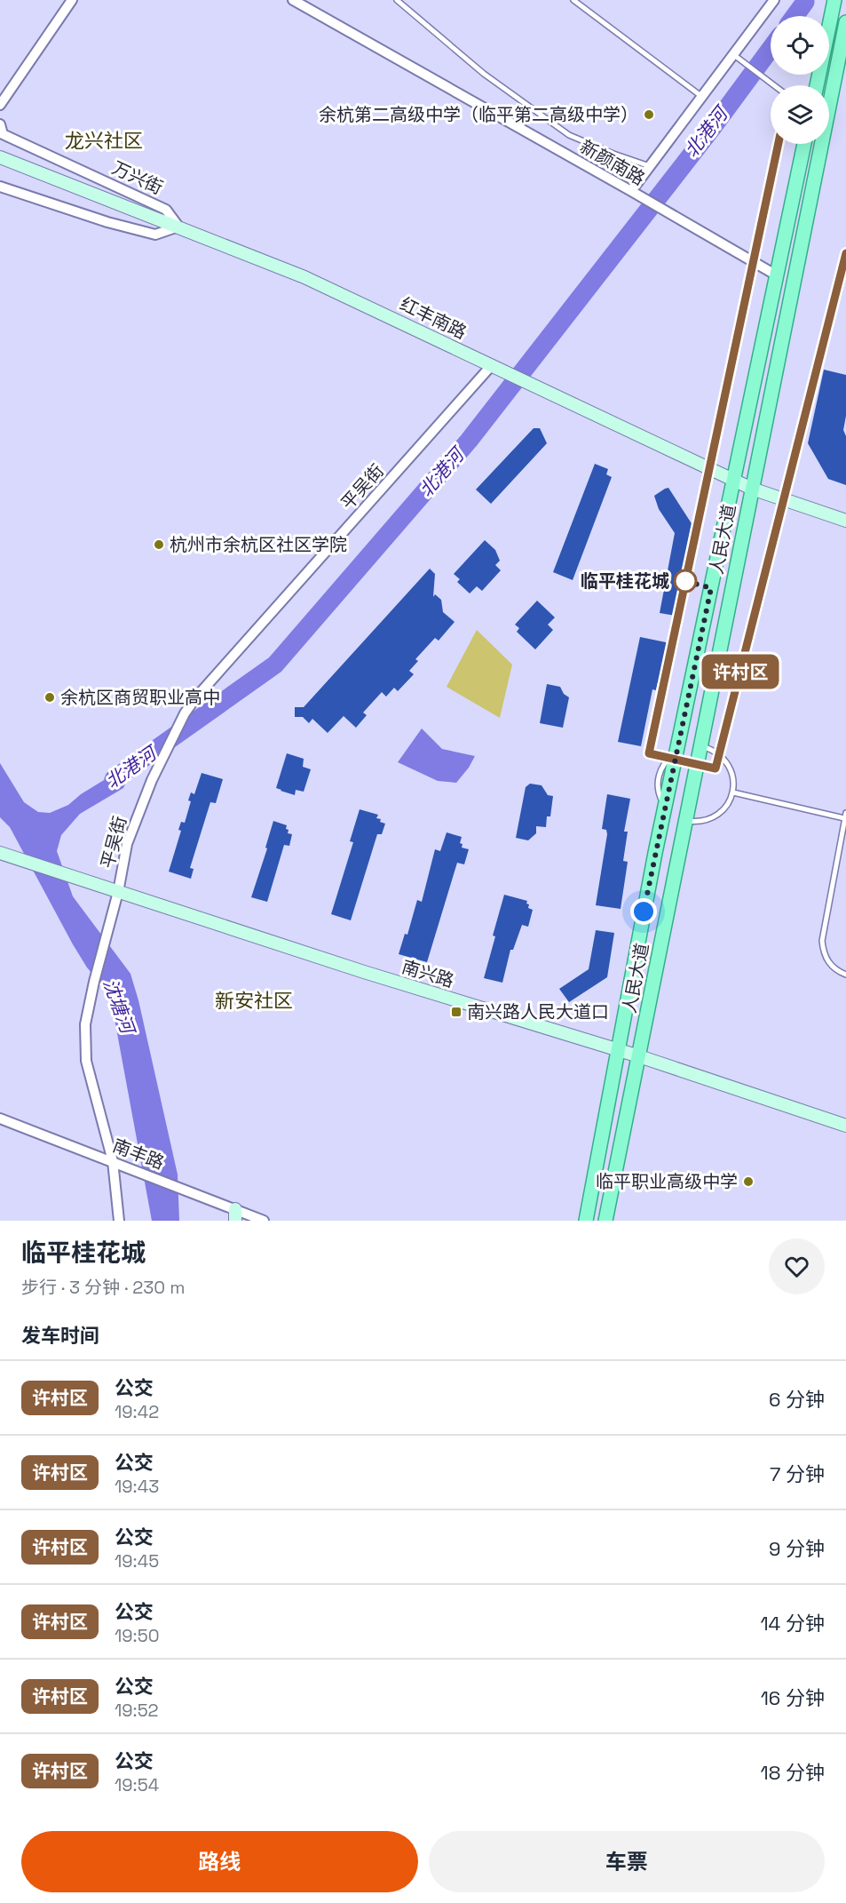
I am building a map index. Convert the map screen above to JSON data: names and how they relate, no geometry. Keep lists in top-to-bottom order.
{
  "streets": {
    "main road": ["人民大道"],
    "street": [
      "新颜南路",
      "万兴街",
      "红丰南路",
      "平吴街",
      "南兴路",
      "南丰路"
    ]
  },
  "crossings": [
    ["新颜南路", "人民大道"],
    ["万兴街", "红丰南路"],
    ["红丰南路", "平吴街"],
    ["红丰南路", "人民大道"],
    ["平吴街", "南兴路"],
    ["平吴街", "南丰路"],
    ["人民大道", "南兴路"]
  ],
  "districts": ["龙兴社区", "新安社区"],
  "water": ["北港河", "沈塘河"],
  "places": {
    "other": [
      "余杭第二高级中学（临平第二高级中学）",
      "杭州市余杭区社区学院",
      "临平桂花城",
      "余杭区商贸职业高中",
      "临平职业高级中学"
    ],
    "transit": ["南兴路人民大道口"]
  },
  "lines": ["bus line 许村区"],
  "page": {
    "on_map": "许村区",
    "heading": [
      ["临平桂花城", "步行 · 3 分钟 · 230 m"],
      "发车时间"
    ],
    "list": [
      {
        "mark": "许村区",
        "name": "公交",
        "note": "19:42",
        "value": "6 分钟"
      },
      {
        "mark": "许村区",
        "name": "公交",
        "note": "19:43",
        "value": "7 分钟"
      },
      {
        "mark": "许村区",
        "name": "公交",
        "note": "19:45",
        "value": "9 分钟"
      },
      {
        "mark": "许村区",
        "name": "公交",
        "note": "19:50",
        "value": "14 分钟"
      },
      {
        "mark": "许村区",
        "name": "公交",
        "note": "19:52",
        "value": "16 分钟"
      },
      {
        "mark": "许村区",
        "name": "公交",
        "note": "19:54",
        "value": "18 分钟"
      }
    ],
    "buttons": ["路线", "车票"]
  }
}
